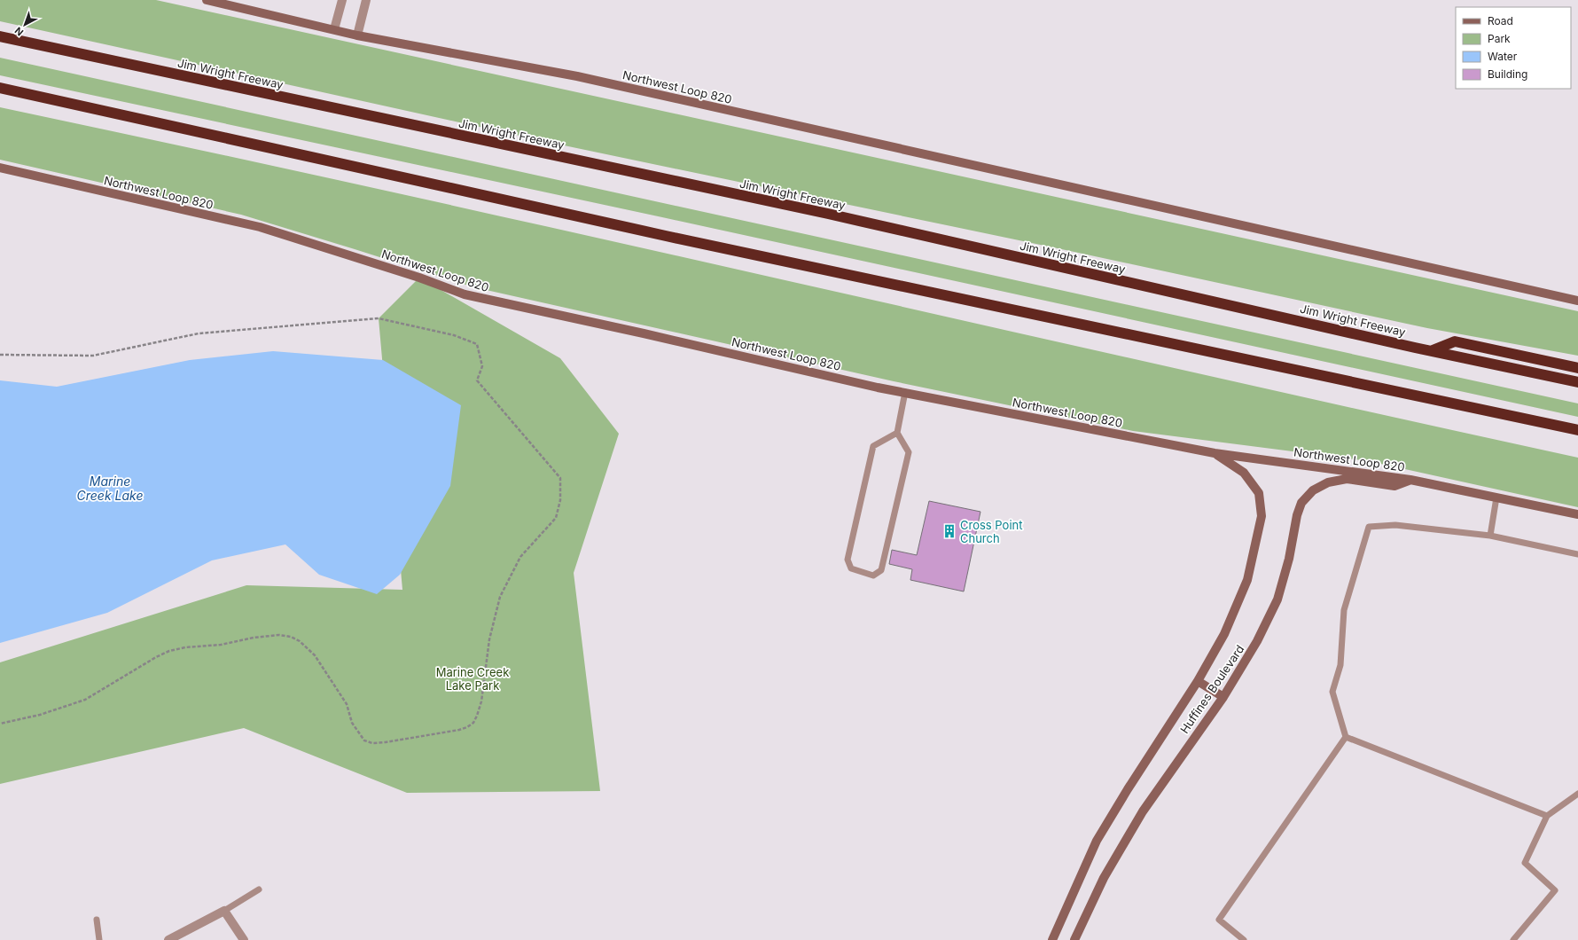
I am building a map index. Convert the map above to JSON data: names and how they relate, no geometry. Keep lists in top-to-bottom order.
{
  "streets": {
    "highway": ["Jim Wright Freeway"],
    "main road": ["Northwest Loop 820", "Huffines Boulevard"]
  },
  "crossings": [
    ["Northwest Loop 820", "Huffines Boulevard"]
  ],
  "water": ["Marine Creek Lake"],
  "parks": ["Marine Creek Lake Park"],
  "places": {
    "building": ["Cross Point Church"]
  },
  "legend": [
    "Road",
    "Park",
    "Water",
    "Building"
  ],
  "north": "bottom left"
}
